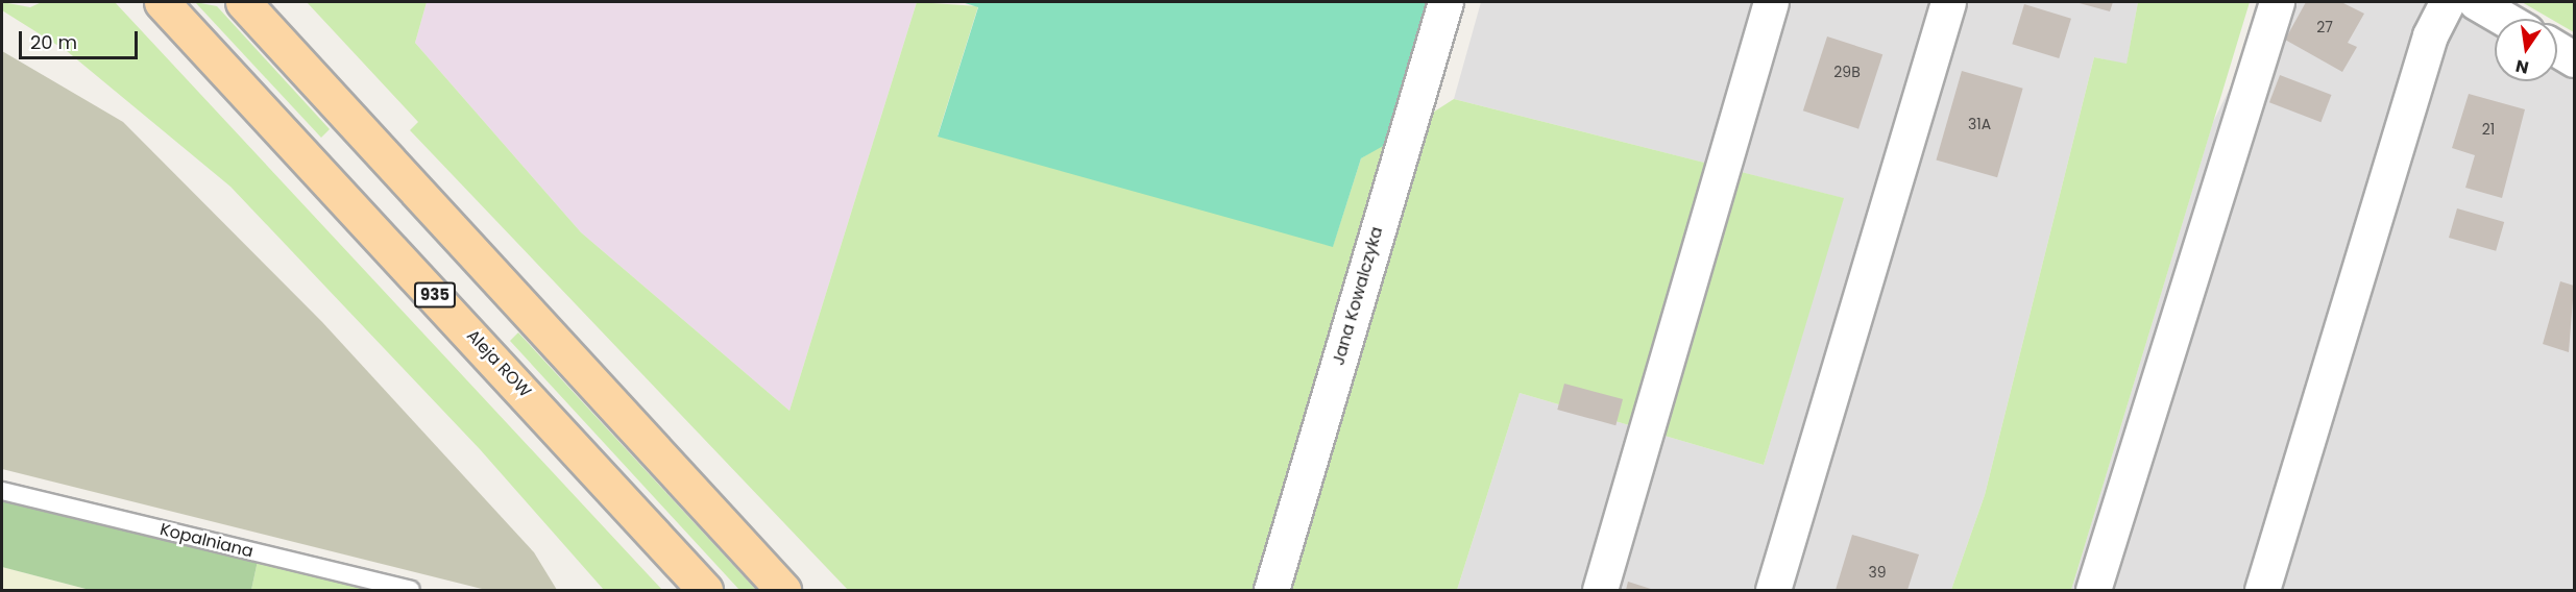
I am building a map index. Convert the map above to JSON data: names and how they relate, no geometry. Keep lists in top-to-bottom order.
{
  "streets": {
    "main road": ["935", "Aleja ROW"],
    "street": ["Jana Kowalczyka"],
    "lane": ["Kopalniana"]
  },
  "house_numbers": [
    "27",
    "29B",
    "31A",
    "21",
    "39"
  ],
  "scale_bar": "20 m",
  "north": "bottom"
}
